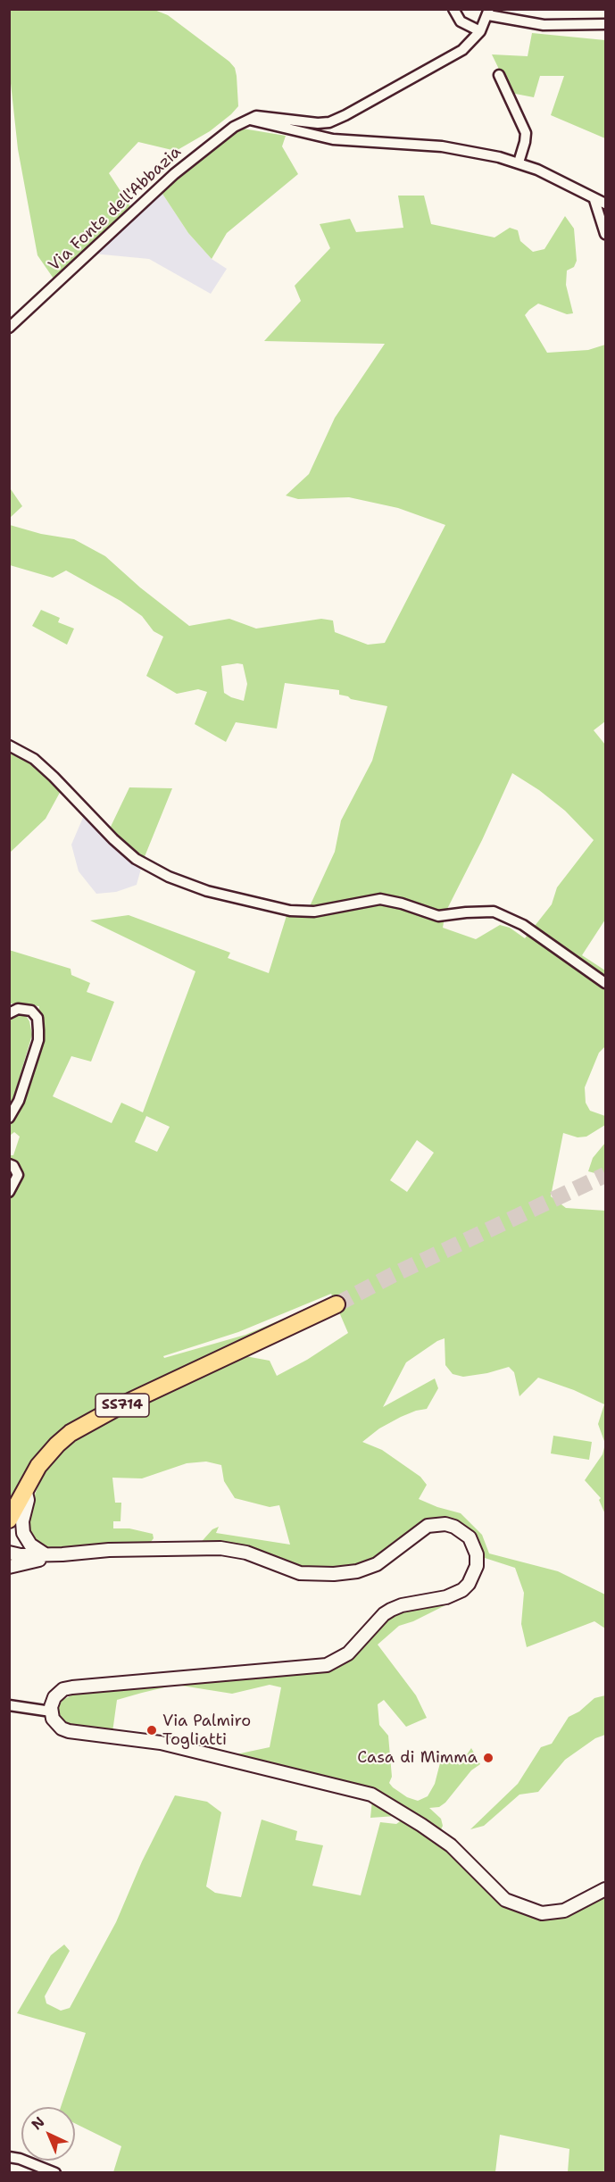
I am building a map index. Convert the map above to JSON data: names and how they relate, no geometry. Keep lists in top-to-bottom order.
{
  "streets": {
    "highway": ["SS714"],
    "street": ["Via Fonte dell'Abbazia"]
  },
  "places": ["Via Palmiro Togliatti", "Casa di Mimma"],
  "north": "top left"
}
